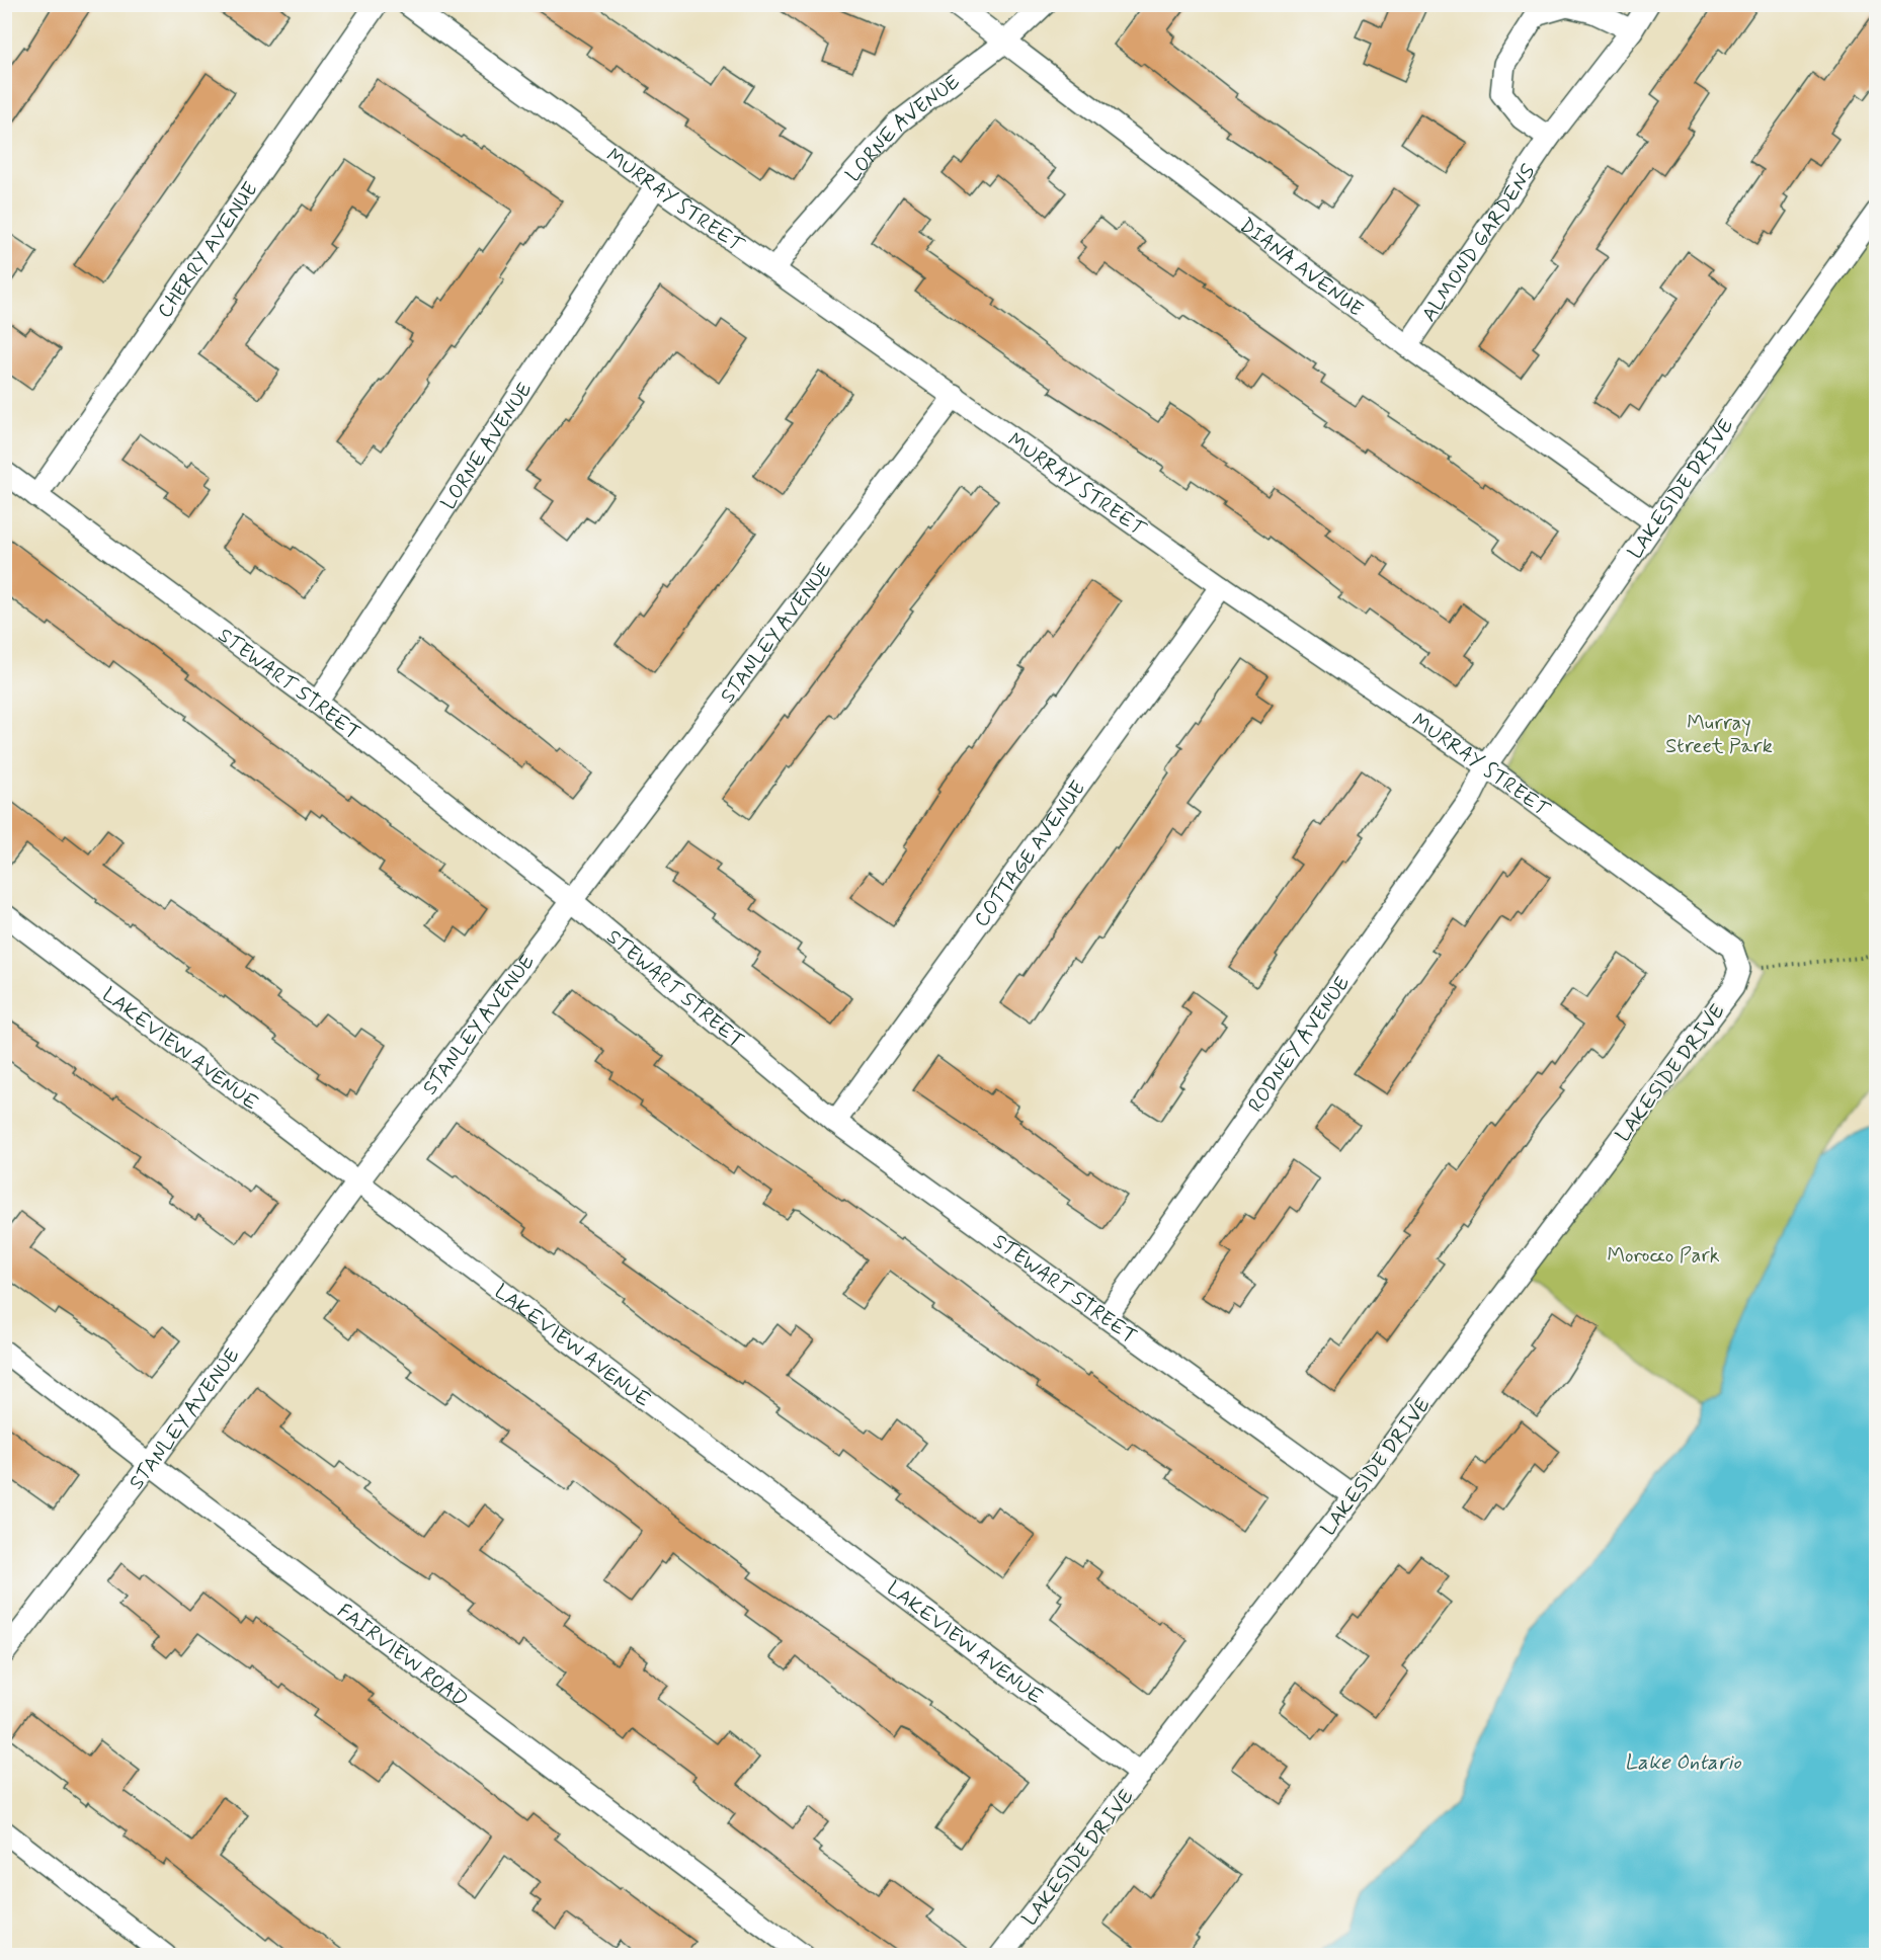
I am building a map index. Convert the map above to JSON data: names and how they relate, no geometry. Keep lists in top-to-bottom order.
{
  "streets": {
    "street": [
      "LORNE AVENUE",
      "MURRAY STREET",
      "ALMOND GARDENS",
      "CHERRY AVENUE",
      "DIANA AVENUE",
      "LAKESIDE DRIVE",
      "STANLEY AVENUE",
      "STEWART STREET",
      "COTTAGE AVENUE",
      "RODNEY AVENUE",
      "LAKEVIEW AVENUE",
      "FAIRVIEW ROAD"
    ]
  },
  "crossings": [
    ["LORNE AVENUE", "MURRAY STREET"],
    ["LORNE AVENUE", "DIANA AVENUE"],
    ["LORNE AVENUE", "STEWART STREET"],
    ["MURRAY STREET", "LAKESIDE DRIVE"],
    ["MURRAY STREET", "STANLEY AVENUE"],
    ["MURRAY STREET", "COTTAGE AVENUE"],
    ["MURRAY STREET", "RODNEY AVENUE"],
    ["ALMOND GARDENS", "DIANA AVENUE"],
    ["CHERRY AVENUE", "STEWART STREET"],
    ["DIANA AVENUE", "LAKESIDE DRIVE"],
    ["LAKESIDE DRIVE", "STEWART STREET"],
    ["LAKESIDE DRIVE", "RODNEY AVENUE"],
    ["LAKESIDE DRIVE", "LAKEVIEW AVENUE"],
    ["STANLEY AVENUE", "STEWART STREET"],
    ["STANLEY AVENUE", "LAKEVIEW AVENUE"],
    ["STANLEY AVENUE", "FAIRVIEW ROAD"],
    ["STEWART STREET", "COTTAGE AVENUE"],
    ["STEWART STREET", "RODNEY AVENUE"]
  ],
  "water": ["Lake Ontario"],
  "parks": ["Murray Street Park", "Morocco Park"]
}
